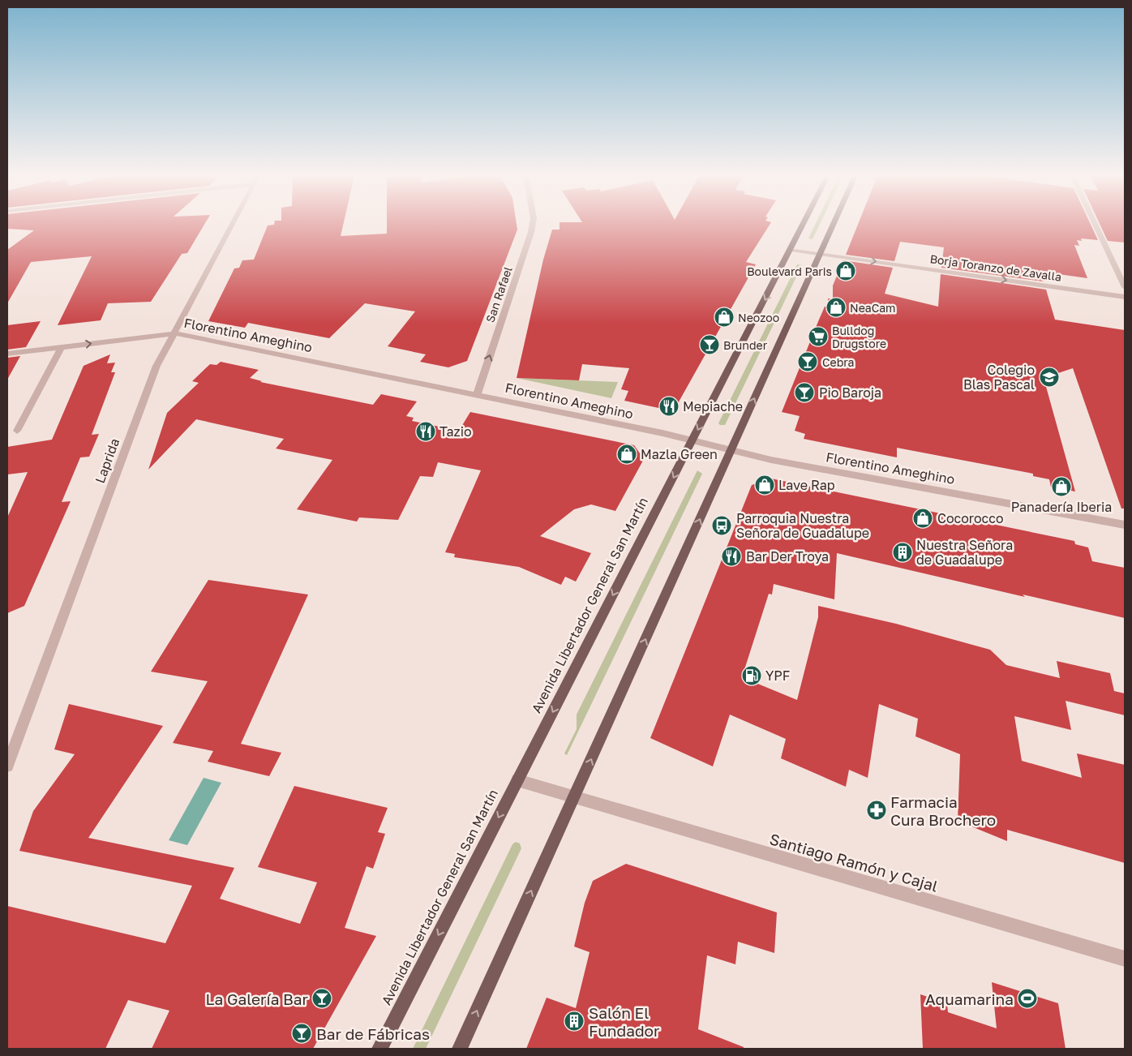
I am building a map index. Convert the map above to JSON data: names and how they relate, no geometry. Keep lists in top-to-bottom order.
{
  "streets": {
    "main road": ["Avenida Libertador General San Martín"],
    "street": [
      "Borja Toranzo de Zavalla",
      "San Rafael",
      "Florentino Ameghino",
      "Laprida",
      "Santiago Ramón y Cajal"
    ]
  },
  "crossings": [
    ["Borja Toranzo de Zavalla", "Avenida Libertador General San Martín"],
    ["San Rafael", "Florentino Ameghino"],
    ["Florentino Ameghino", "Laprida"],
    ["Florentino Ameghino", "Avenida Libertador General San Martín"],
    ["Avenida Libertador General San Martín", "Santiago Ramón y Cajal"]
  ],
  "one_way": ["Borja Toranzo de Zavalla", "San Rafael"],
  "places": {
    "shop": [
      "Boulevard Paris",
      "NeaCam",
      "Neozoo",
      "Mazla Green",
      "Lave Rap",
      "Panadería Iberia",
      "Cocorocco"
    ],
    "supermarket": ["Bulldog Drugstore"],
    "bar": [
      "Brunder",
      "Cebra",
      "Pio Baroja",
      "La Galería Bar",
      "Bar de Fábricas"
    ],
    "school or university": ["Colegio Blas Pascal"],
    "restaurant": ["Mepiache", "Tazio", "Bar Der Troya"],
    "bus stop": ["Parroquia Nuestra Señora de Guadalupe"],
    "building": ["Nuestra Señora de Guadalupe", "Salón El Fundador"],
    "fuel station": ["YPF"],
    "pharmacy": ["Farmacia Cura Brochero"],
    "sports": ["Aquamarina"]
  }
}
